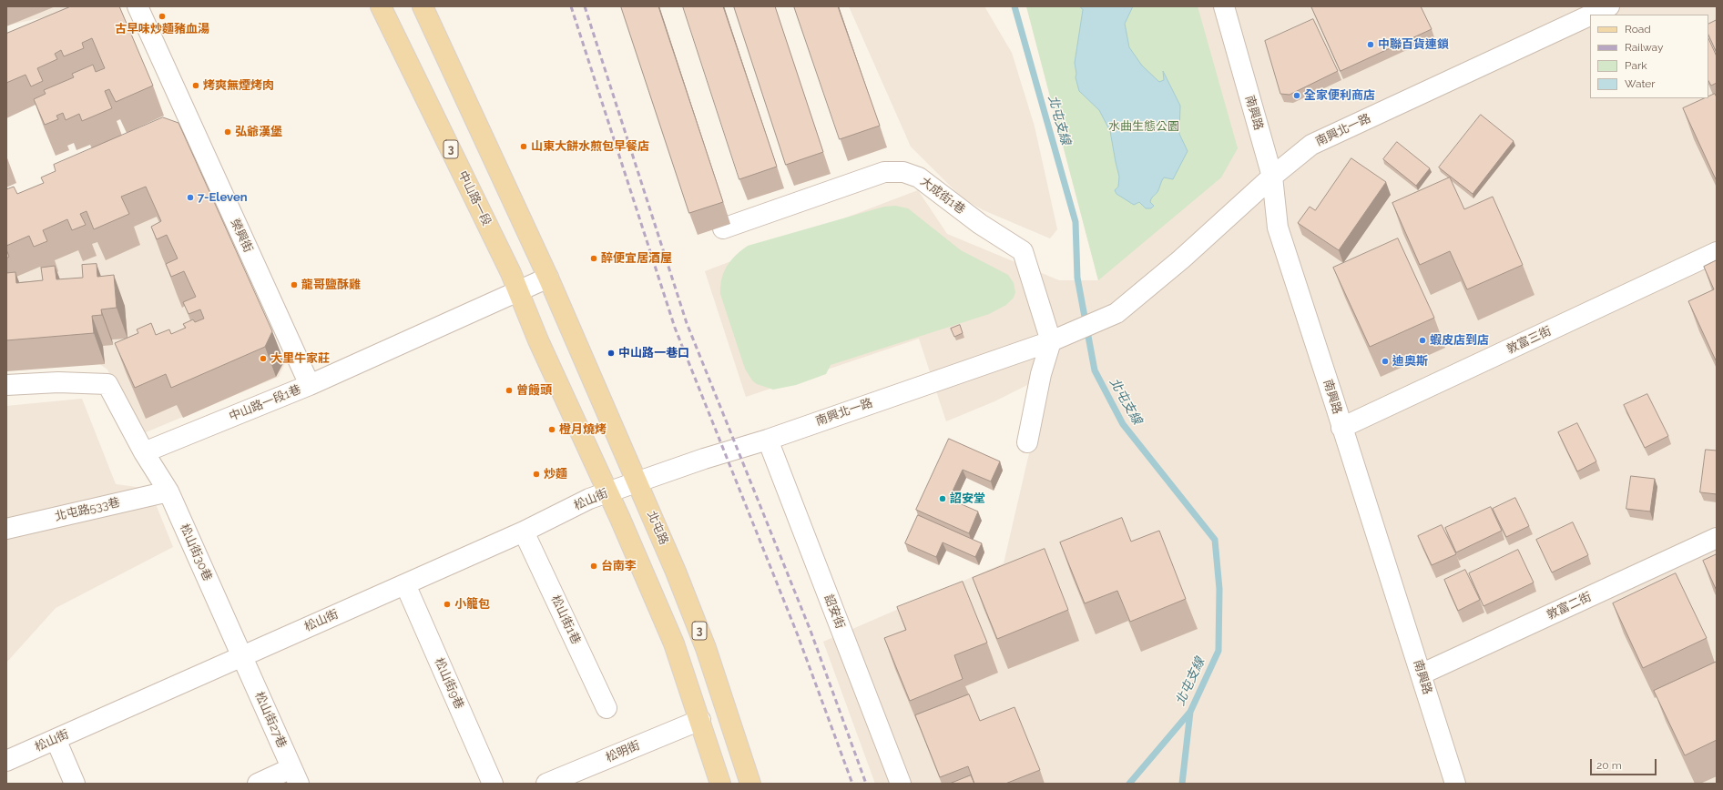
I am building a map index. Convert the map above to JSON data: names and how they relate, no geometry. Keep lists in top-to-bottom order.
{
  "streets": {
    "main road": ["3", "中山路一段", "北屯路"],
    "street": [
      "南興路",
      "南興北一路",
      "大成街1巷",
      "榮興街",
      "敦富三街",
      "中山路一段1巷",
      "松山街",
      "北屯路533巷",
      "松山街30巷",
      "敦富二街",
      "詔安街",
      "松山街1巷",
      "松山街9巷",
      "松山街27巷",
      "松明街"
    ]
  },
  "crossings": [
    ["南興路", "南興北一路"],
    ["南興路", "敦富三街"],
    ["南興路", "敦富二街"],
    ["南興北一路", "大成街1巷"],
    ["南興北一路", "松山街"],
    ["南興北一路", "北屯路"],
    ["南興北一路", "詔安街"],
    ["3", "中山路一段"],
    ["3", "中山路一段1巷"],
    ["3", "松山街"],
    ["3", "北屯路"],
    ["3", "松明街"],
    ["中山路一段", "中山路一段1巷"],
    ["榮興街", "中山路一段1巷"],
    ["中山路一段1巷", "北屯路"],
    ["中山路一段1巷", "松山街30巷"],
    ["松山街", "北屯路"],
    ["松山街", "松山街30巷"],
    ["松山街", "松山街1巷"],
    ["松山街", "松山街9巷"],
    ["松山街", "松山街27巷"],
    ["北屯路533巷", "松山街30巷"],
    ["松山街30巷", "松山街27巷"]
  ],
  "water": ["北屯支線"],
  "parks": ["水曲生態公園"],
  "places": [
    "古早味炒麵豬血湯",
    "中聯百貨連鎖",
    "烤爽無煙烤肉",
    "全家便利商店",
    "弘爺漢堡",
    "山東大餅水煎包早餐店",
    "7-Eleven",
    "醉便宜居酒屋",
    "龍哥鹽酥雞",
    "蝦皮店到店",
    "中山路一巷口",
    "大里牛家莊",
    "迪奧斯",
    "曾饅頭",
    "橙月燒烤",
    "炒麵",
    "詔安堂",
    "台南李",
    "小籠包"
  ],
  "legend": [
    "Road",
    "Railway",
    "Park",
    "Water"
  ],
  "scale_bar": "20 m"
}
